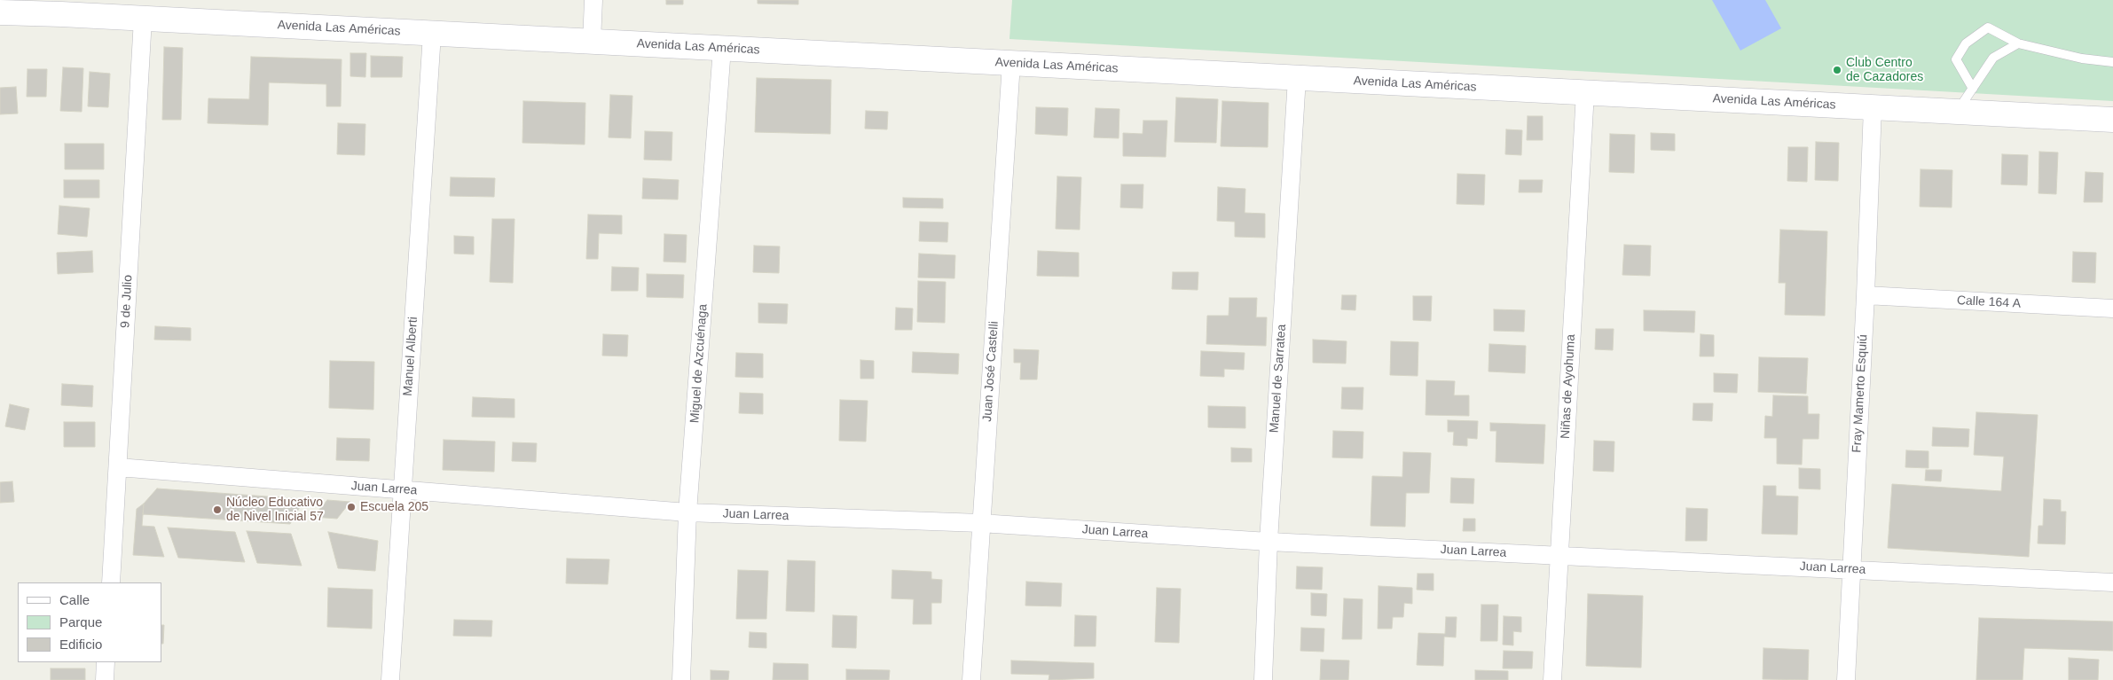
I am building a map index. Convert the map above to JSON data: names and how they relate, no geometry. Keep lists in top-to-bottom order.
{
  "streets": {
    "main road": ["Avenida Las Américas"],
    "street": [
      "9 de Julio",
      "Calle 164 A",
      "Manuel Alberti",
      "Miguel de Azcuénaga",
      "Juan José Castelli",
      "Manuel de Sarratea",
      "Niñas de Ayohuma",
      "Fray Mamerto Esquiú",
      "Juan Larrea"
    ]
  },
  "crossings": [
    ["Avenida Las Américas", "9 de Julio"],
    ["Avenida Las Américas", "Manuel Alberti"],
    ["Avenida Las Américas", "Miguel de Azcuénaga"],
    ["Avenida Las Américas", "Juan José Castelli"],
    ["Avenida Las Américas", "Manuel de Sarratea"],
    ["Avenida Las Américas", "Niñas de Ayohuma"],
    ["Avenida Las Américas", "Fray Mamerto Esquiú"],
    ["9 de Julio", "Juan Larrea"],
    ["Calle 164 A", "Fray Mamerto Esquiú"],
    ["Manuel Alberti", "Juan Larrea"],
    ["Miguel de Azcuénaga", "Juan Larrea"],
    ["Juan José Castelli", "Juan Larrea"],
    ["Manuel de Sarratea", "Juan Larrea"],
    ["Niñas de Ayohuma", "Juan Larrea"],
    ["Fray Mamerto Esquiú", "Juan Larrea"]
  ],
  "places": ["Club Centro de Cazadores", "Escuela 205", "Núcleo Educativo de Nivel Inicial 57"],
  "legend": ["Calle", "Parque", "Edificio"]
}
